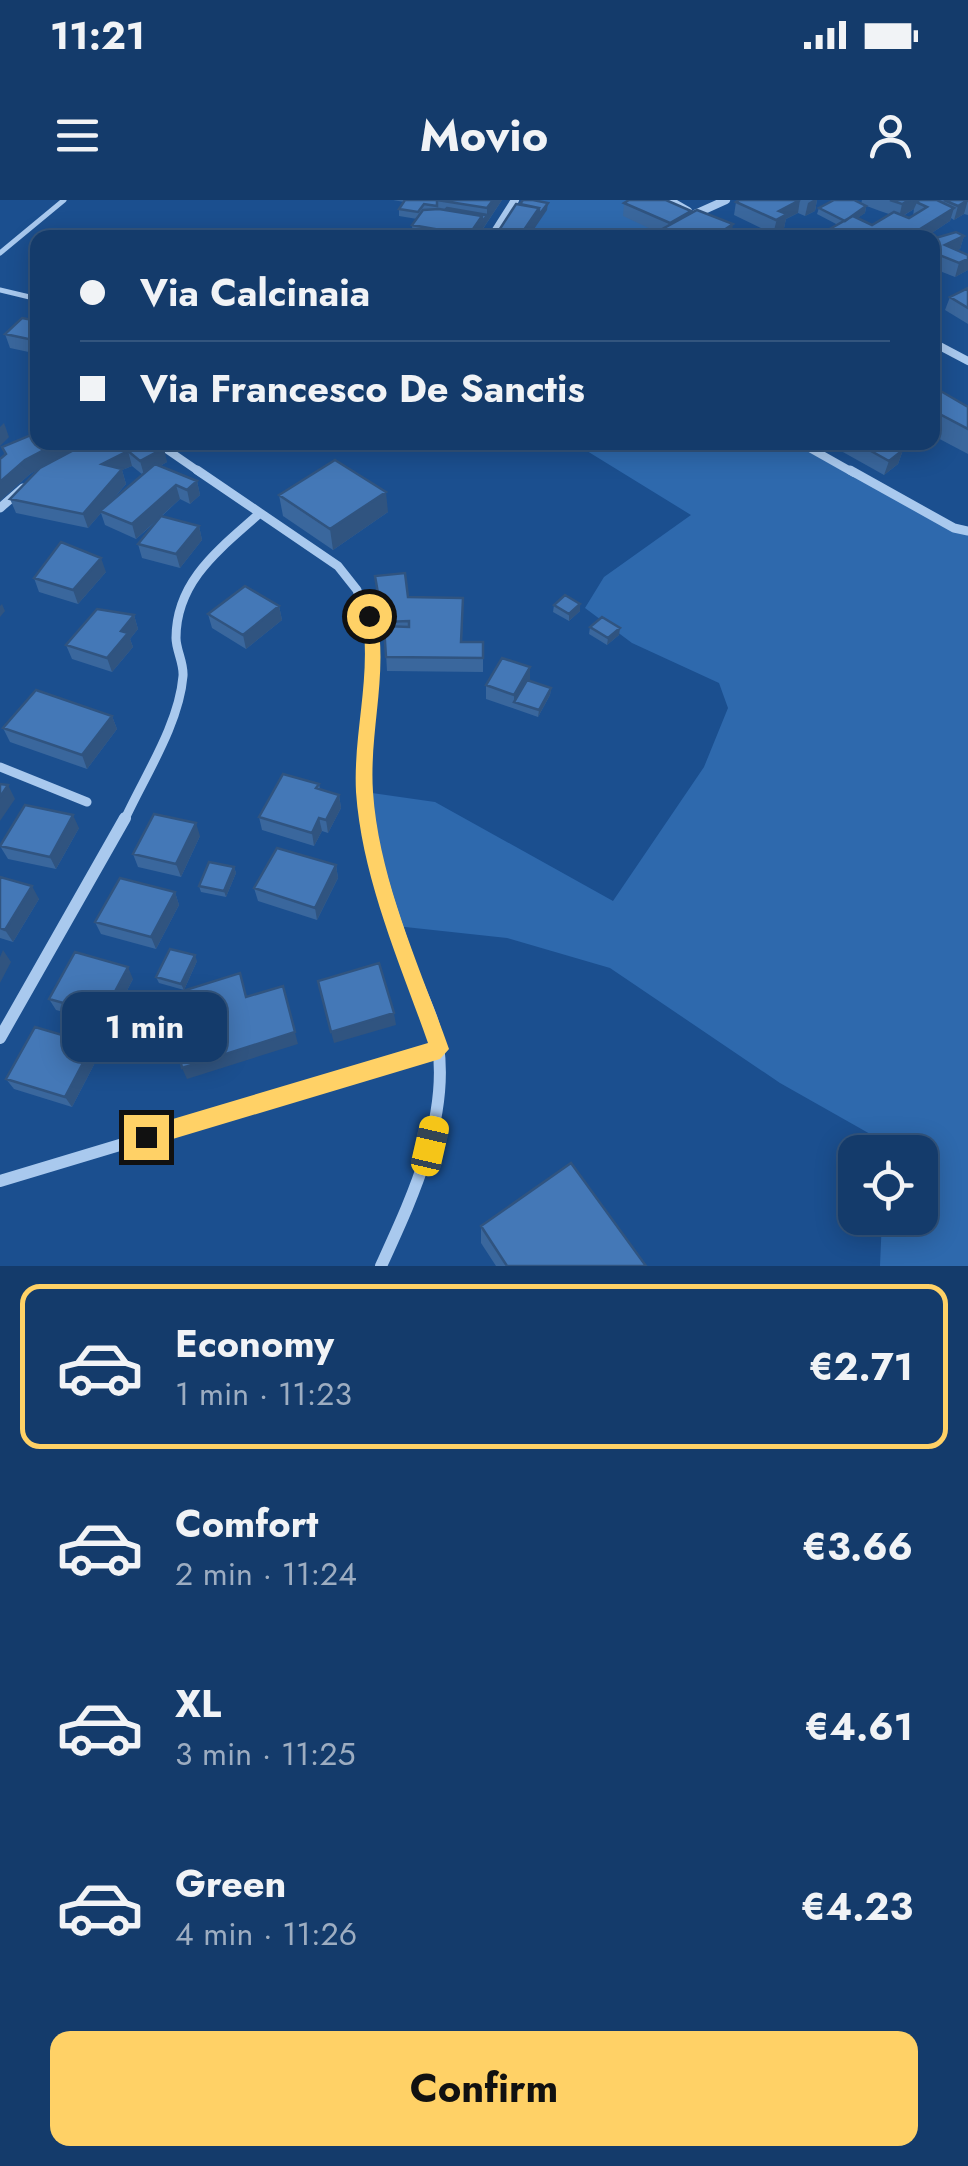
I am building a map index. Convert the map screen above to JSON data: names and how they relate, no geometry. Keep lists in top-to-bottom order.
{
  "page": {
    "status": "11:21",
    "header": "Movio",
    "banner": ["Via Calcinaia", "Via Francesco De Sanctis"],
    "bubble": "1 min",
    "list": [
      {
        "name": "Economy",
        "note": "1 min · 11:23",
        "value": "€2.71"
      },
      {
        "name": "Comfort",
        "note": "2 min · 11:24",
        "value": "€3.66"
      },
      {
        "name": "XL",
        "note": "3 min · 11:25",
        "value": "€4.61"
      },
      {
        "name": "Green",
        "note": "4 min · 11:26",
        "value": "€4.23"
      }
    ],
    "buttons": "Confirm"
  }
}
